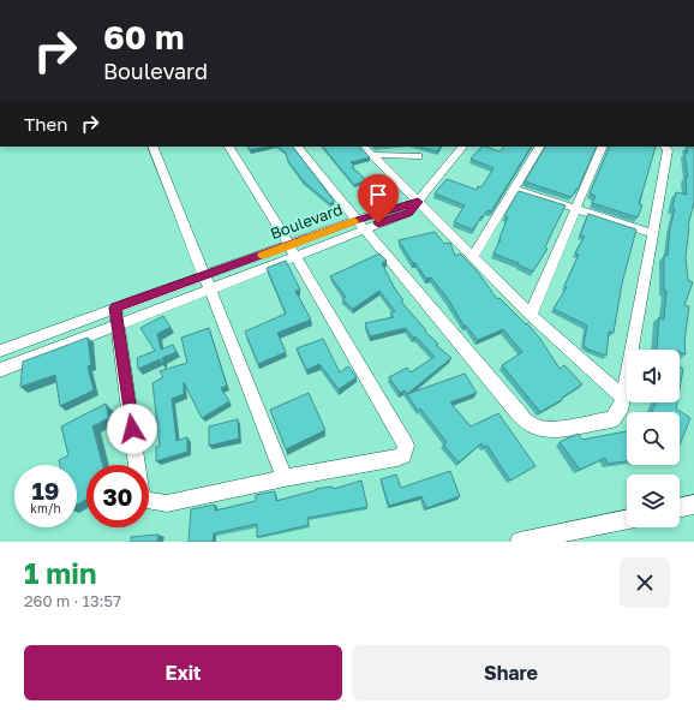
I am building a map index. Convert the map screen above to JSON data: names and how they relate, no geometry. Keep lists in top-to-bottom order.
{
  "streets": {
    "street": ["Boulevard"]
  },
  "page": {
    "turn": ["60 m", "Boulevard"],
    "then": "Then",
    "speed": "19 km/h",
    "limit": "30",
    "heading": ["1 min", "260 m · 13:57"],
    "buttons": ["Exit", "Share"]
  }
}
